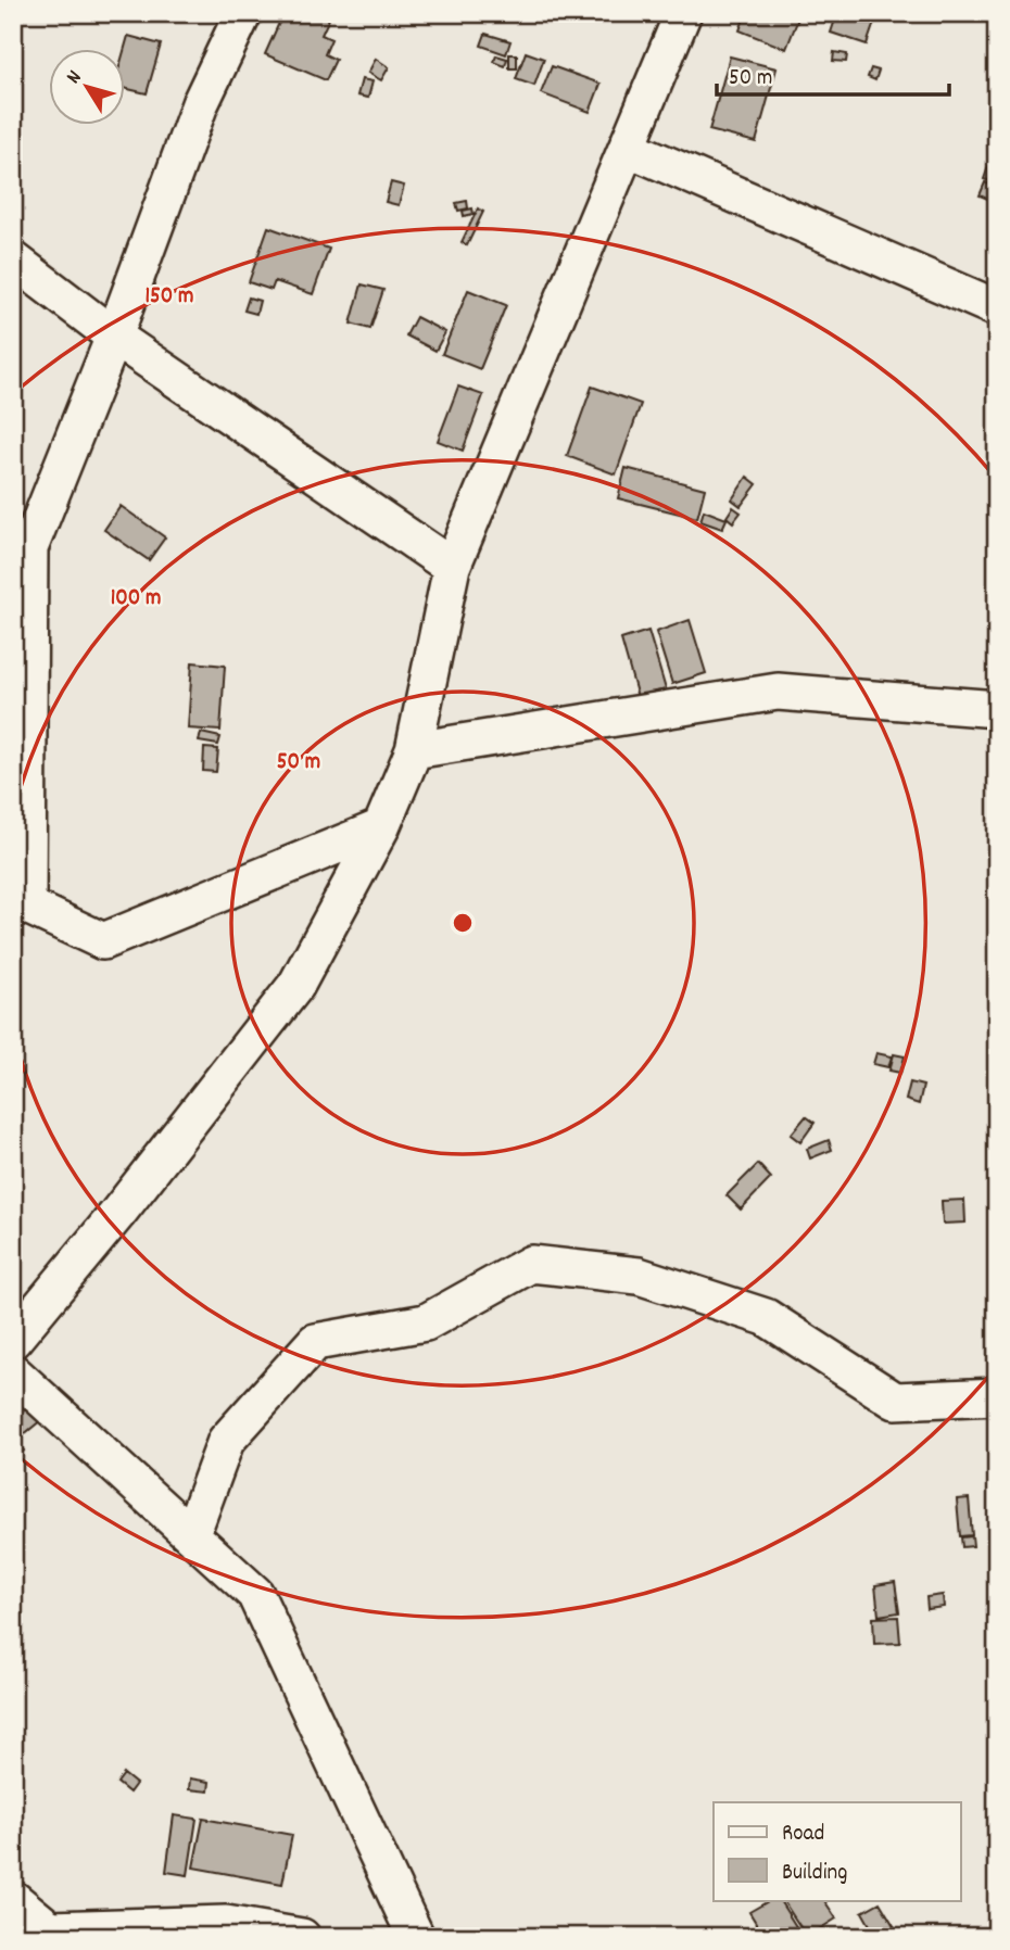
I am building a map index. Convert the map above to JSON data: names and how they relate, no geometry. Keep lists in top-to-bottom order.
{
  "legend": ["Road", "Building"],
  "scale_bar": "50 m",
  "north": "top left",
  "rings": ["150 m", "100 m", "50 m"]
}
